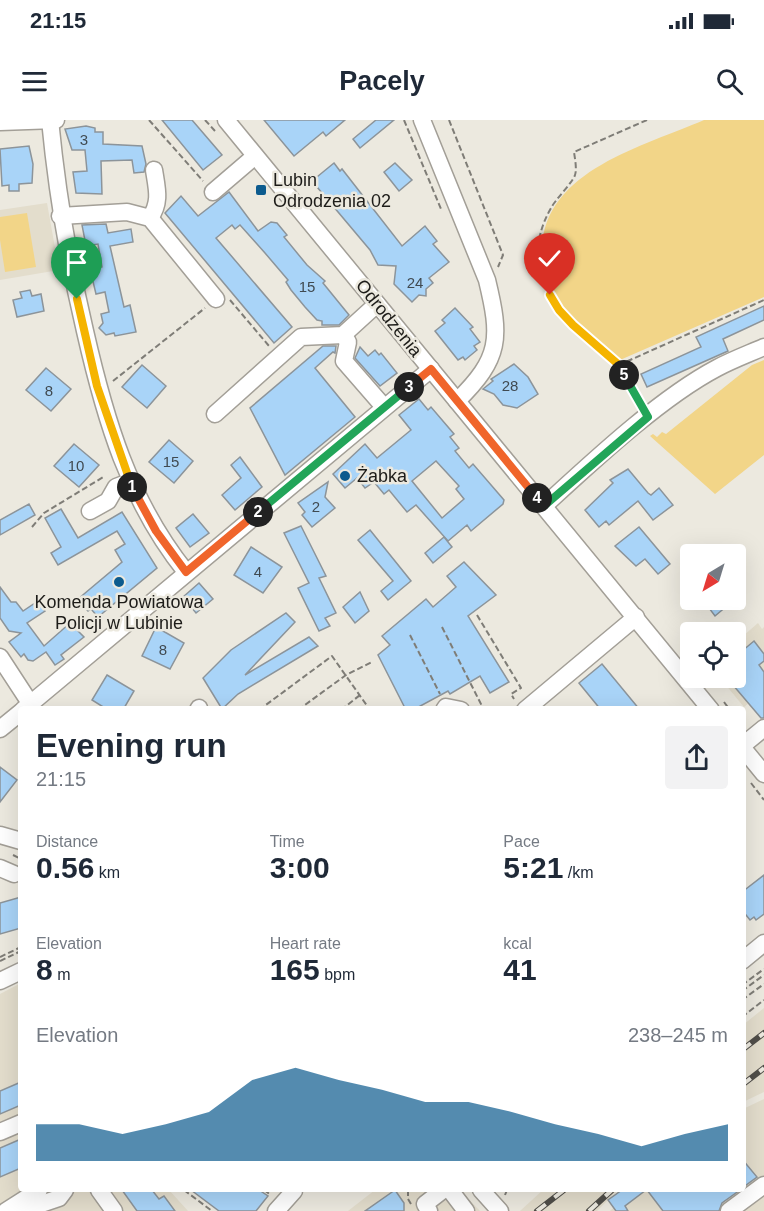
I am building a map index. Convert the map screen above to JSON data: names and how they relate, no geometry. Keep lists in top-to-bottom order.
{
  "streets": {
    "street": ["Odrodzenia"]
  },
  "places": {
    "transit": ["Lubin Odrodzenia 02"],
    "other": ["Żabka", "Komenda Powiatowa Policji w Lubinie"]
  },
  "house_numbers": [
    "3",
    "24",
    "15",
    "28",
    "8",
    "15",
    "10",
    "2",
    "4",
    "8"
  ],
  "north": "bottom left",
  "page": {
    "status": "21:15",
    "header": "Pacely",
    "pins": [
      "5",
      "3",
      "1",
      "4",
      "2"
    ],
    "heading": ["Evening run", "21:15"],
    "stats": [
      ["Distance", "0.56 km"],
      ["Time", "3:00"],
      ["Pace", "5:21 /km"],
      ["Elevation", "8 m"],
      ["Heart rate", "165 bpm"],
      ["kcal", "41"]
    ],
    "chart": ["Elevation", "238–245 m"]
  }
}
